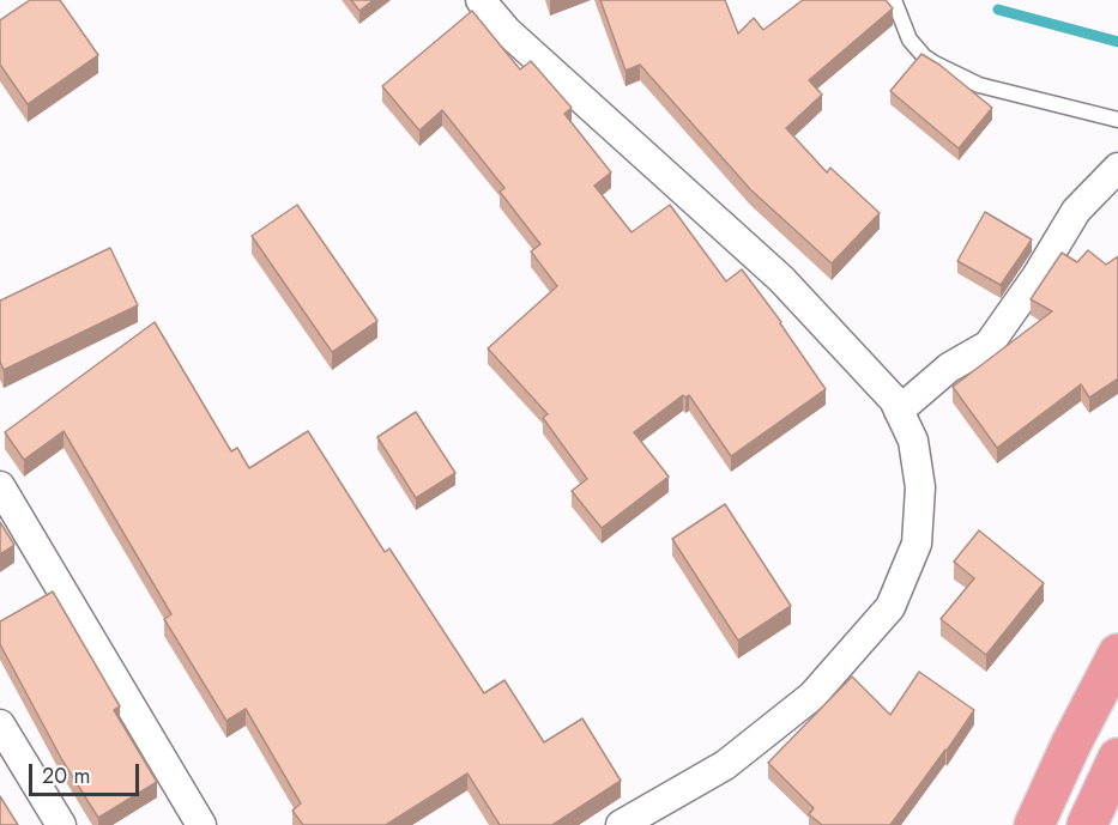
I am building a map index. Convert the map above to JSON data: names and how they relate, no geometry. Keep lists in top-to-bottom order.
{
  "scale_bar": "20 m"
}
